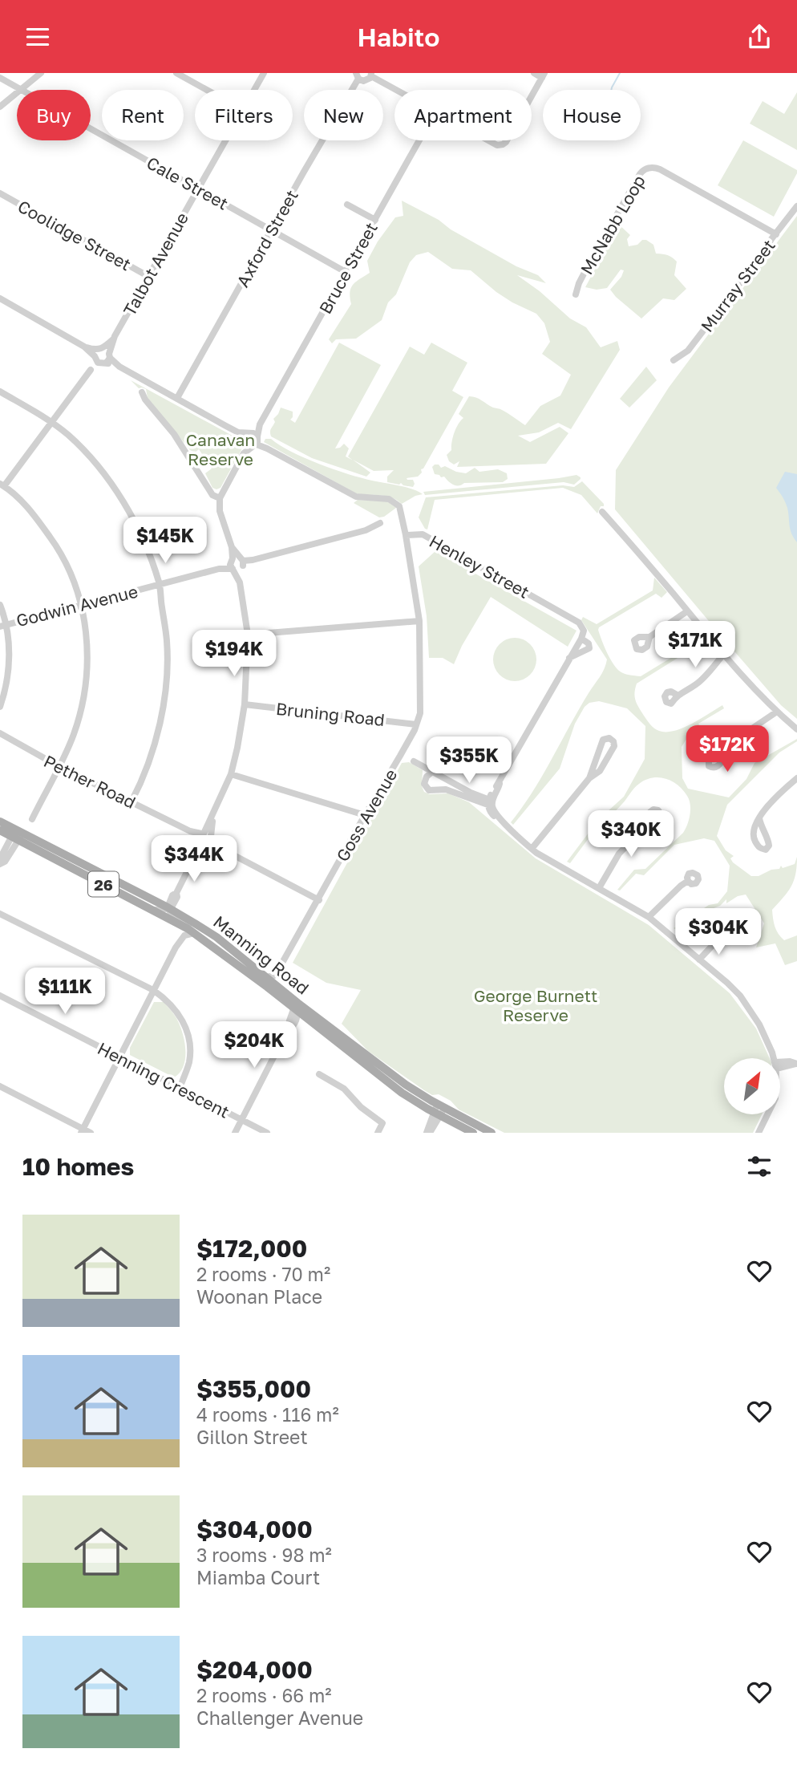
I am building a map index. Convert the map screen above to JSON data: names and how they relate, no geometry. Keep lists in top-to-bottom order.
{
  "streets": {
    "main road": ["26", "Manning Road"],
    "street": [
      "Cale Street",
      "McNabb Loop",
      "Coolidge Street",
      "Axford Street",
      "Talbot Avenue",
      "Bruce Street",
      "Murray Street",
      "Henley Street",
      "Godwin Avenue",
      "Bruning Road",
      "Pether Road",
      "Goss Avenue",
      "Henning Crescent"
    ]
  },
  "crossings": [
    ["Cale Street", "Axford Street"],
    ["Cale Street", "Talbot Avenue"],
    ["Cale Street", "Bruce Street"],
    ["McNabb Loop", "Murray Street"],
    ["Coolidge Street", "Talbot Avenue"],
    ["Bruce Street", "Henley Street"],
    ["Henley Street", "Goss Avenue"],
    ["Bruning Road", "Goss Avenue"],
    ["Pether Road", "Goss Avenue"],
    ["Goss Avenue", "Manning Road"]
  ],
  "parks": ["Canavan Reserve", "George Burnett Reserve"],
  "north": "top right",
  "page": {
    "header": "Habito",
    "chip": [
      "Buy",
      "Rent",
      "Filters",
      "New",
      "Apartment",
      "House"
    ],
    "price": [
      "$145K",
      "$171K",
      "$194K",
      "$172K",
      "$355K",
      "$340K",
      "$344K",
      "$304K",
      "$111K",
      "$204K"
    ],
    "heading": "10 homes",
    "list": [
      {
        "name": "$172,000",
        "note": "2 rooms · 70 m² · Woonan Place"
      },
      {
        "name": "$355,000",
        "note": "4 rooms · 116 m² · Gillon Street"
      },
      {
        "name": "$304,000",
        "note": "3 rooms · 98 m² · Miamba Court"
      },
      {
        "name": "$204,000",
        "note": "2 rooms · 66 m² · Challenger Avenue"
      }
    ]
  }
}
